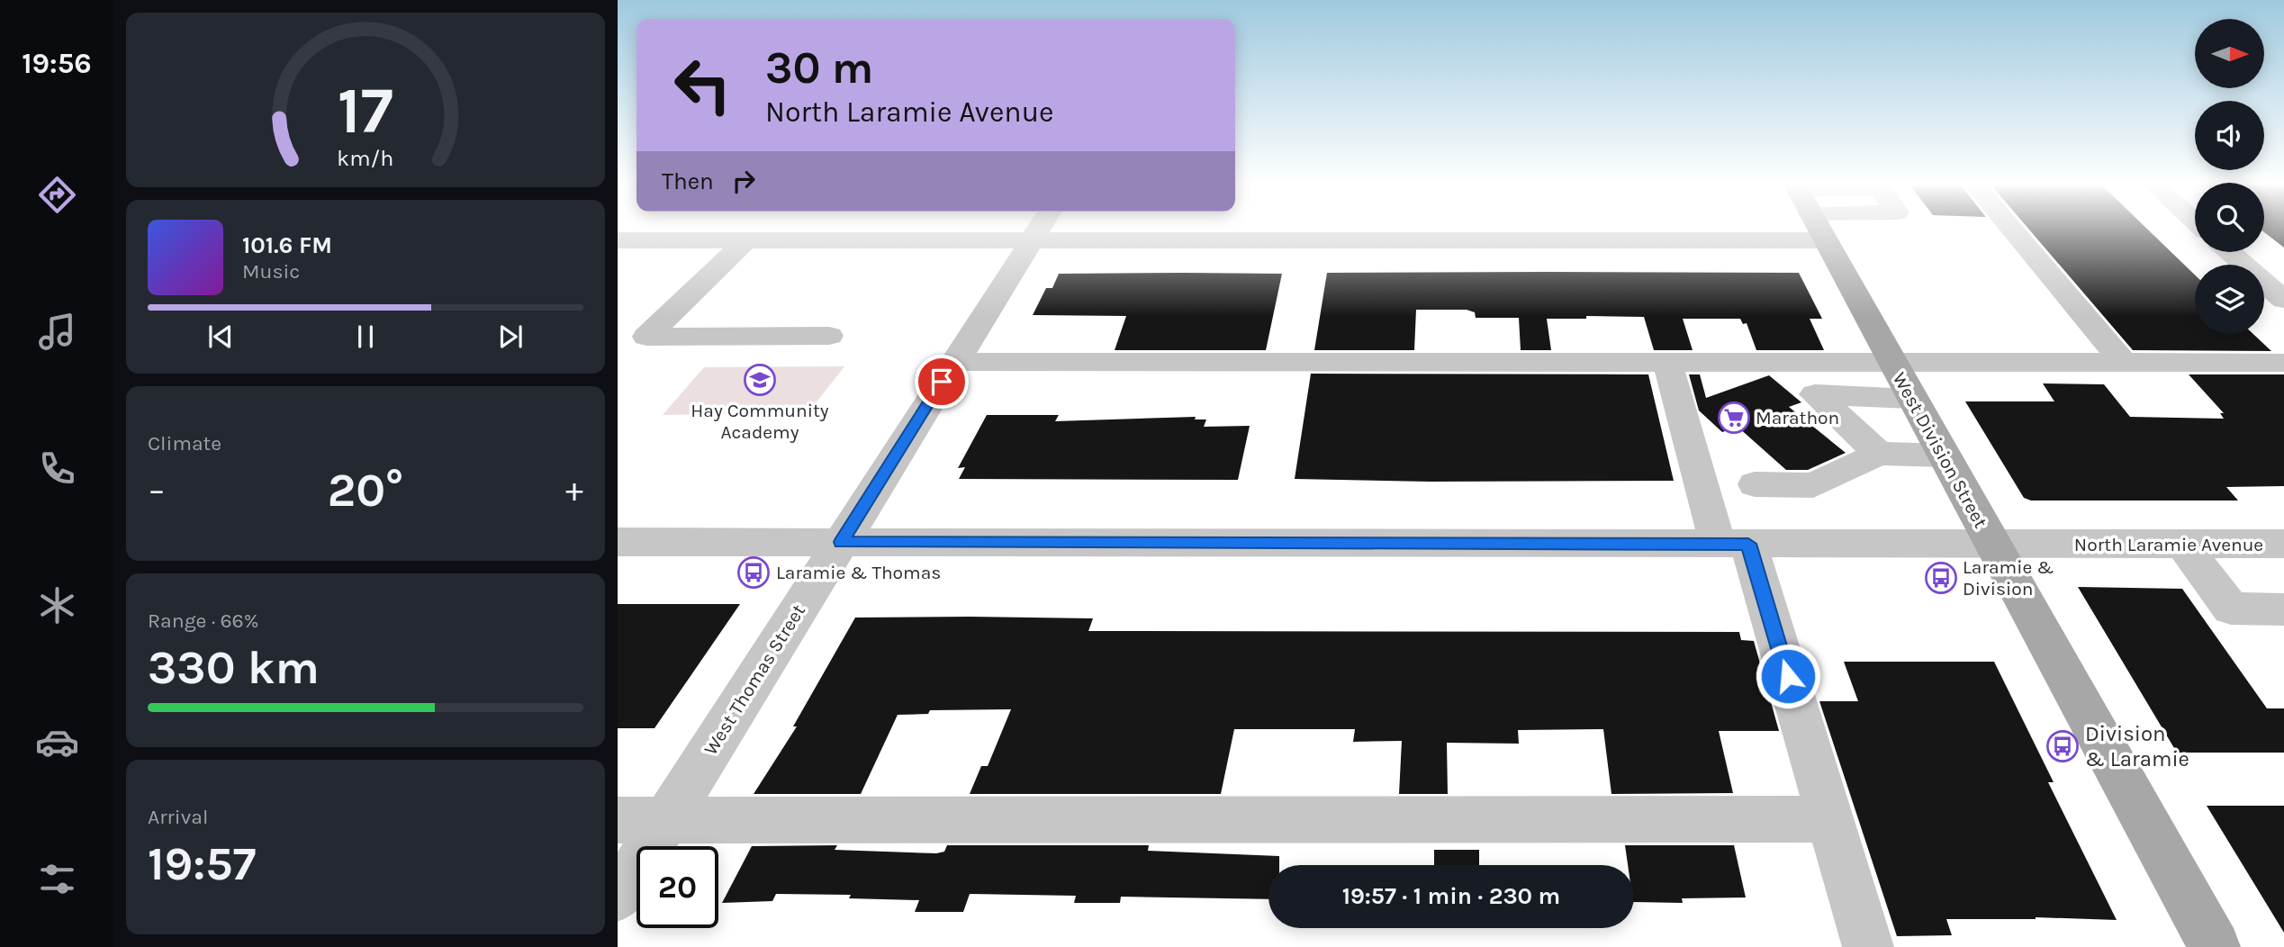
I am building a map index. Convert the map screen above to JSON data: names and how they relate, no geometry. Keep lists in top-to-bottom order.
{
  "streets": {
    "main road": ["West Division Street"],
    "street": ["North Laramie Avenue", "West Thomas Street"]
  },
  "crossings": [
    ["West Division Street", "North Laramie Avenue"],
    ["North Laramie Avenue", "West Thomas Street"]
  ],
  "places": {
    "school or university": ["Hay Community Academy"],
    "supermarket": ["Marathon"],
    "bus stop": ["Laramie & Thomas", "Laramie & Division", "Division & Laramie"]
  },
  "north": "right",
  "page": {
    "tabs": "19:56",
    "turn": ["30 m", "North Laramie Avenue"],
    "then": "Then",
    "song": ["101.6 FM", "Music"],
    "tile": [
      "Climate",
      ["Range · 66%", "330 km"],
      ["Arrival", "19:57"]
    ],
    "heat": ["−", "20°", "+"],
    "limit": "20",
    "trip": "19:57 · 1 min · 230 m",
    "gauge": ["17", "km/h"]
  }
}
